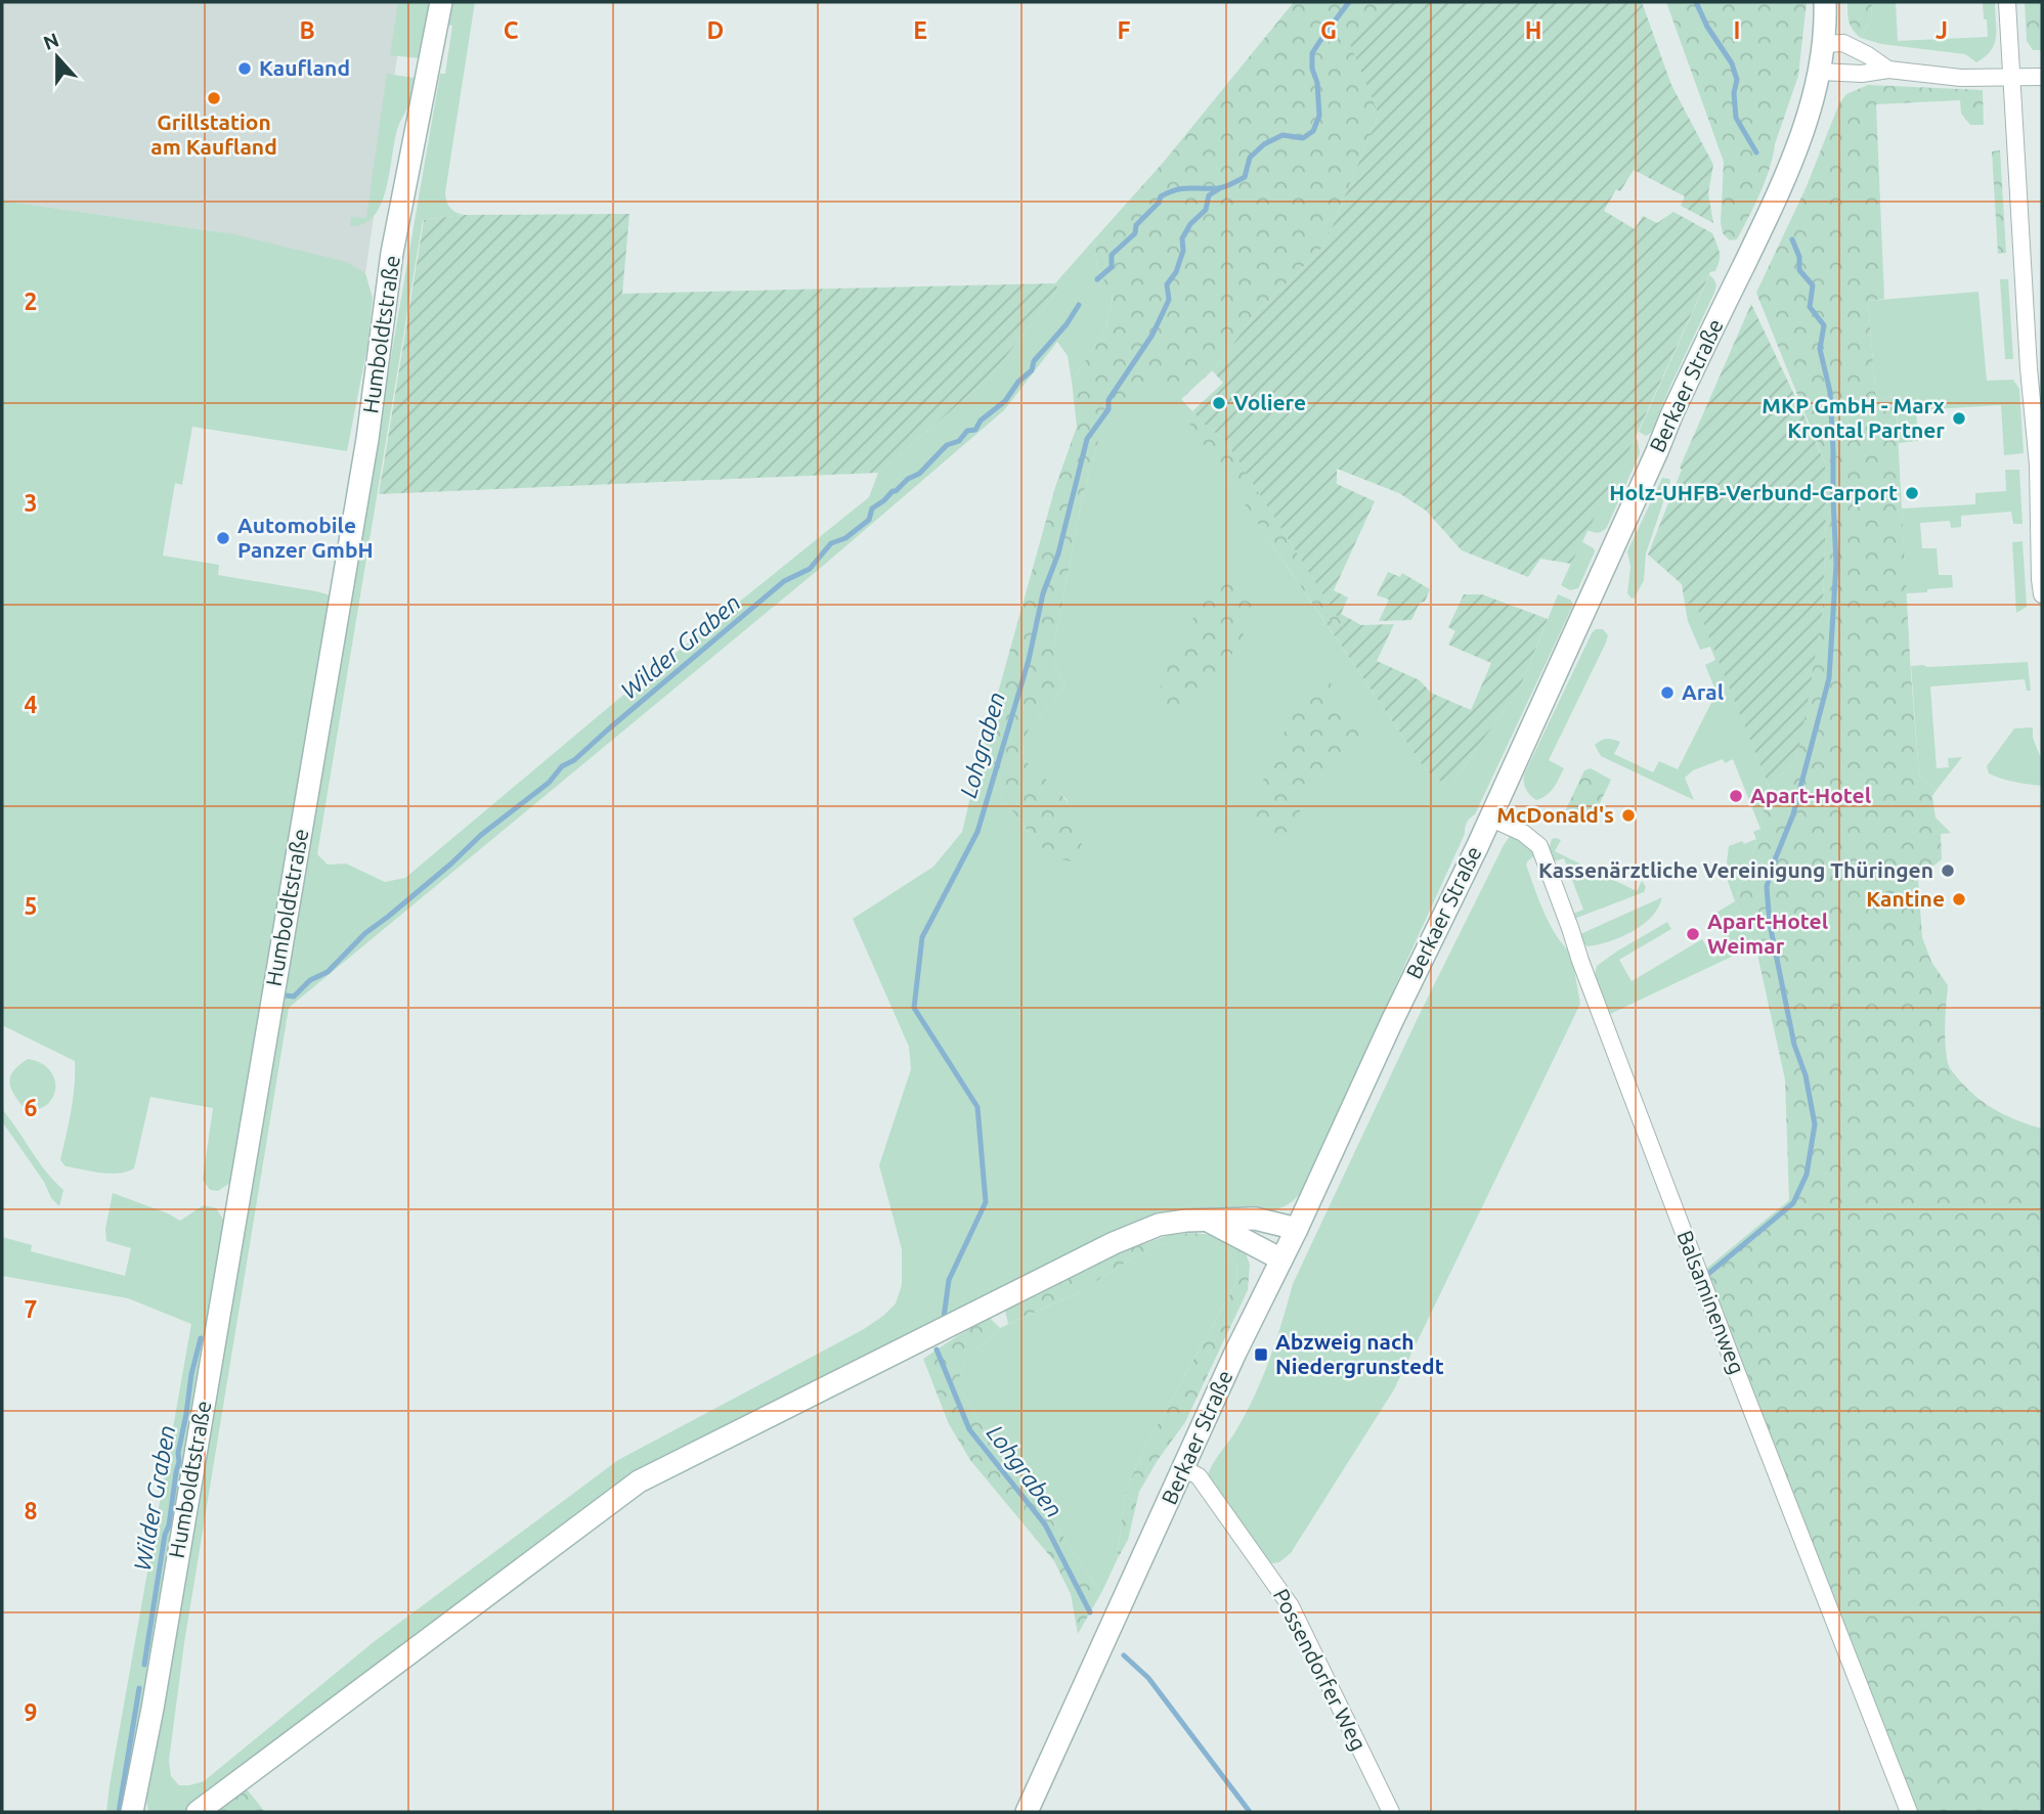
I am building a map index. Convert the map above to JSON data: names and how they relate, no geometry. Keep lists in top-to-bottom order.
{
  "streets": {
    "street": [
      "Humboldtstraße",
      "Berkaer Straße",
      "Balsaminenweg",
      "Possendorfer Weg"
    ]
  },
  "crossings": [
    ["Berkaer Straße", "Balsaminenweg"],
    ["Berkaer Straße", "Possendorfer Weg"]
  ],
  "water": ["Wilder Graben", "Lohgraben"],
  "places": {
    "other": [
      "Kaufland",
      "Grillstation am Kaufland",
      "Voliere",
      "MKP GmbH - Marx Krontal Partner",
      "Holz-UHFB-Verbund-Carport",
      "Automobile Panzer GmbH",
      "Aral",
      "Apart-Hotel",
      "McDonald's",
      "Kassenärztliche Vereinigung Thüringen",
      "Kantine",
      "Apart-Hotel Weimar"
    ],
    "transit": ["Abzweig nach Niedergrunstedt"]
  },
  "north": "top",
  "grid": {
    "columns": [
      "B",
      "C",
      "D",
      "E",
      "F",
      "G",
      "H",
      "I",
      "J"
    ],
    "rows": [
      "2",
      "3",
      "4",
      "5",
      "6",
      "7",
      "8",
      "9"
    ]
  }
}
